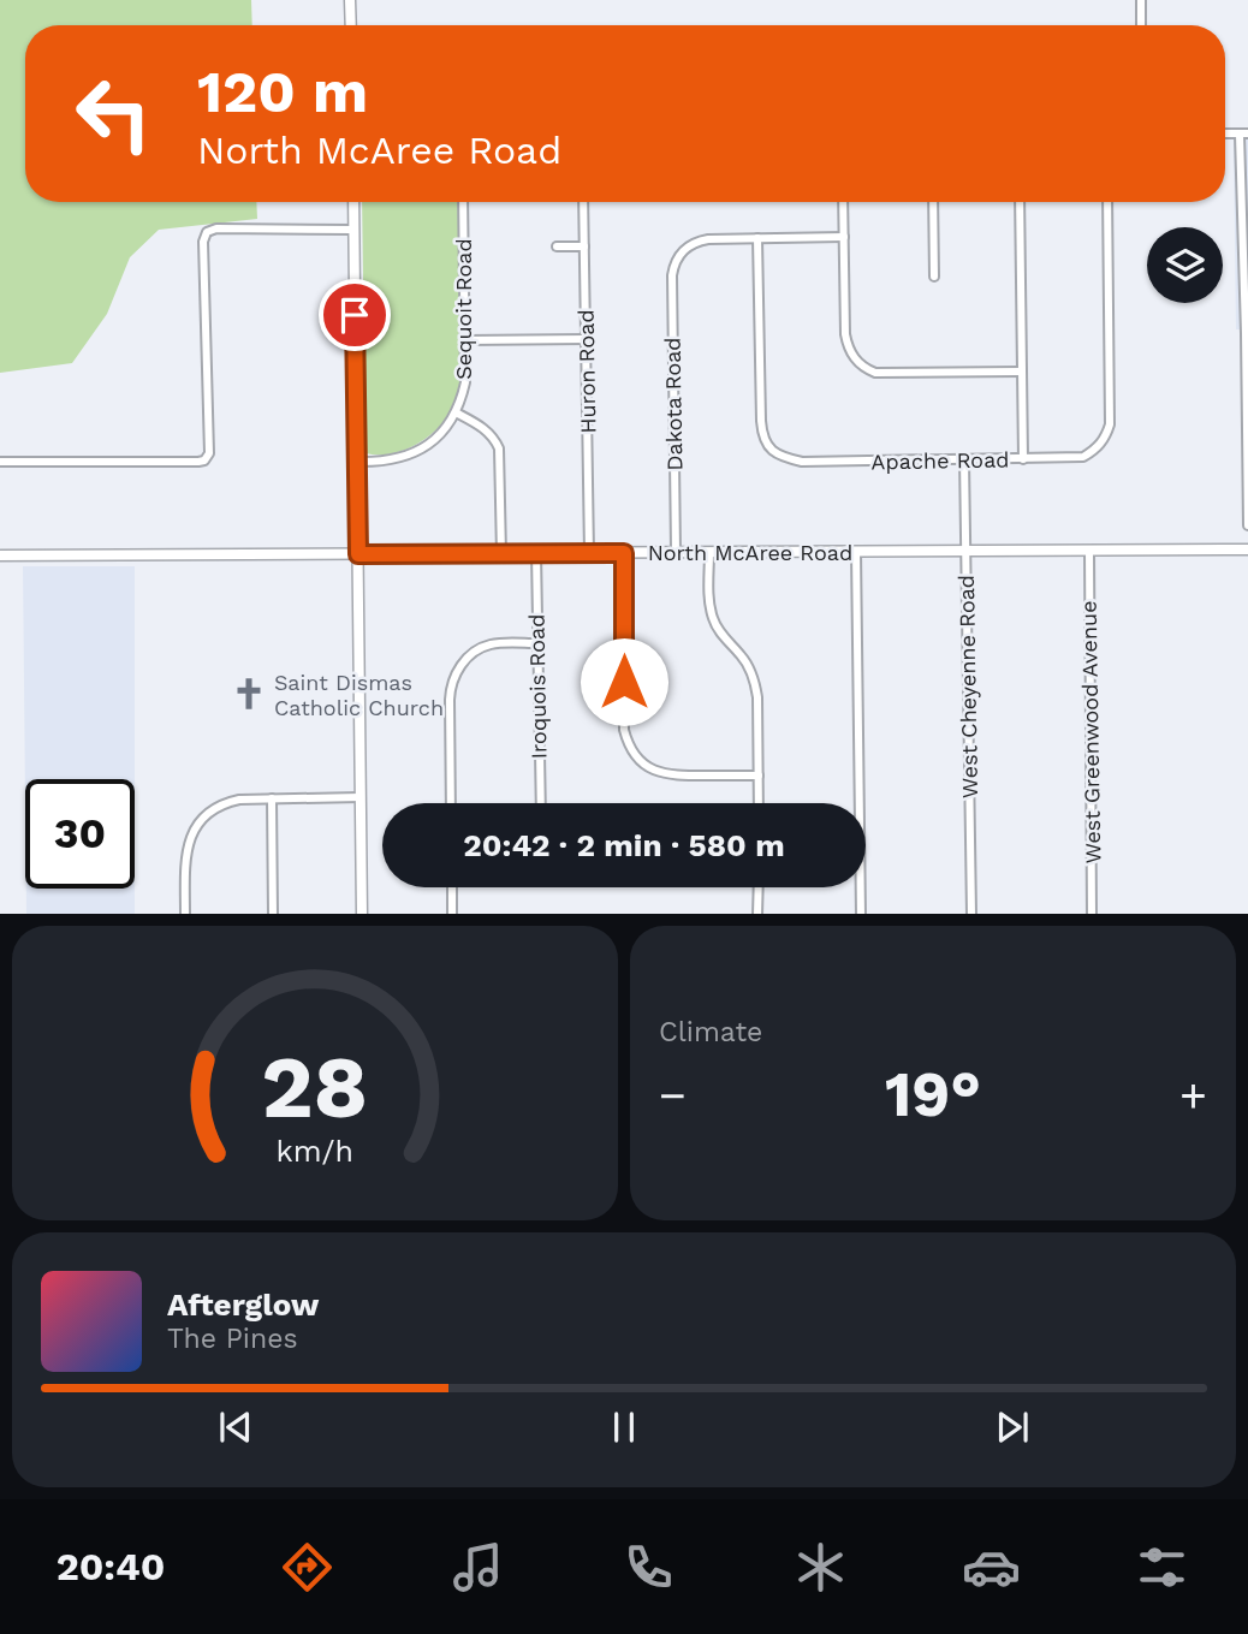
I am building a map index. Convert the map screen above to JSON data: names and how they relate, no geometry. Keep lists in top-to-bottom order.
{
  "streets": {
    "street": [
      "Sequoit Road",
      "Huron Road",
      "Dakota Road",
      "Apache Road",
      "North McAree Road",
      "Iroquois Road",
      "West Cheyenne Road",
      "West Greenwood Avenue"
    ]
  },
  "crossings": [
    ["Huron Road", "North McAree Road"],
    ["Dakota Road", "Apache Road"],
    ["Dakota Road", "North McAree Road"],
    ["Apache Road", "West Cheyenne Road"],
    ["North McAree Road", "Iroquois Road"],
    ["North McAree Road", "West Cheyenne Road"],
    ["North McAree Road", "West Greenwood Avenue"]
  ],
  "places": {
    "church": ["Saint Dismas Catholic Church"]
  },
  "page": {
    "turn": ["120 m", "North McAree Road"],
    "limit": "30",
    "trip": "20:42 · 2 min · 580 m",
    "tile": "Climate",
    "heat": ["−", "19°", "+"],
    "song": ["Afterglow", "The Pines"],
    "tabs": "20:40",
    "gauge": ["28", "km/h"]
  }
}
